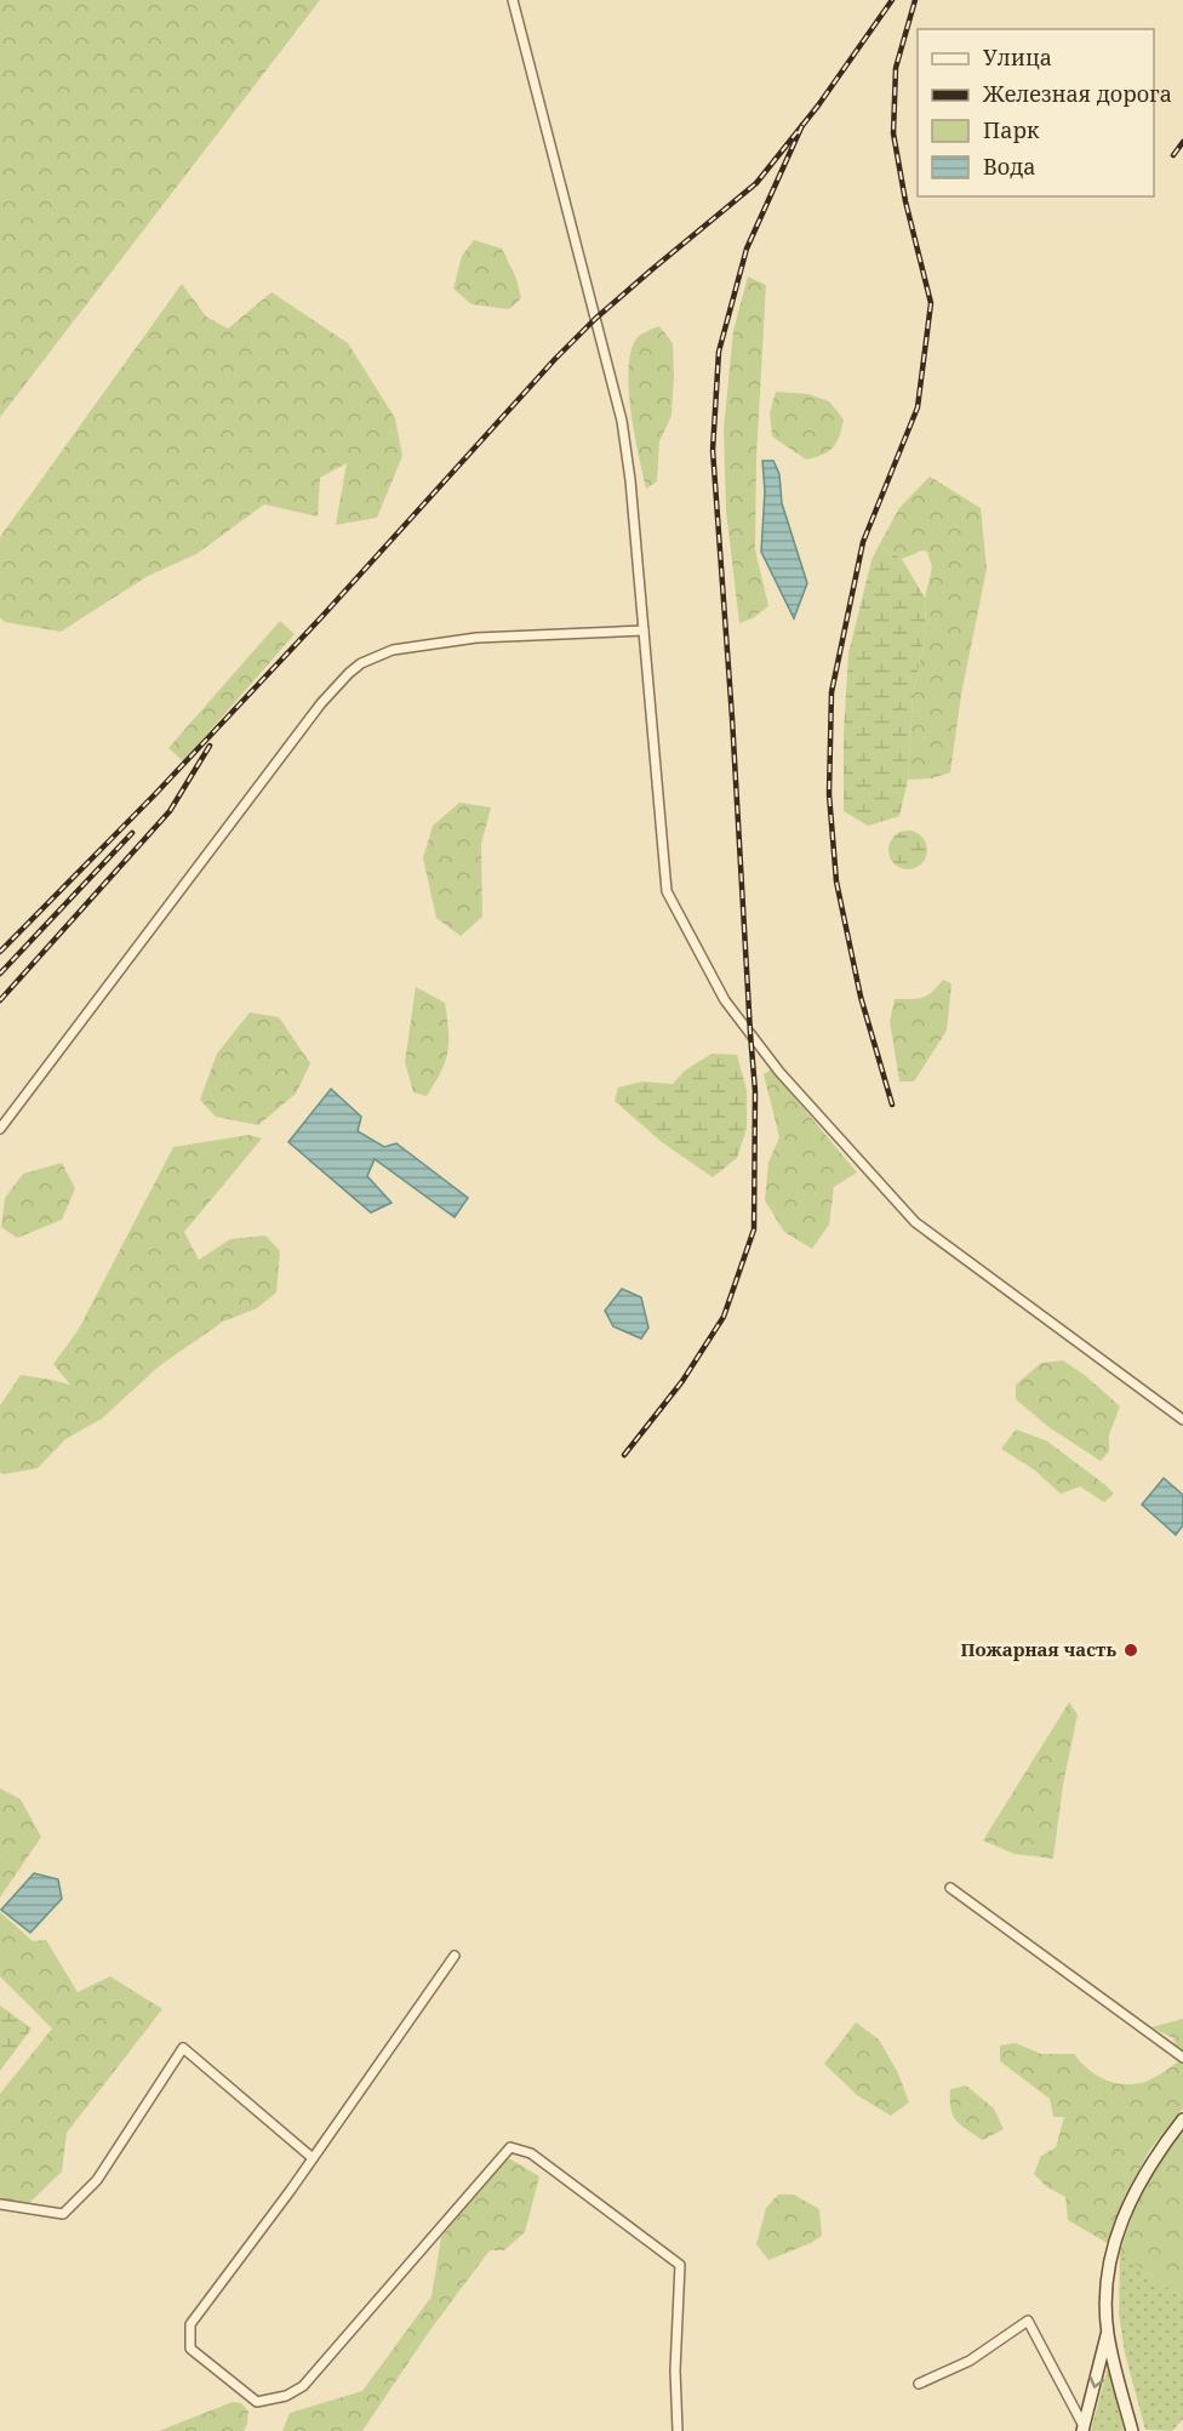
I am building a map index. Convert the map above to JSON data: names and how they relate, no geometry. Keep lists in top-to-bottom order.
{
  "places": ["Пожарная часть"],
  "legend": [
    "Улица",
    "Железная дорога",
    "Парк",
    "Вода"
  ]
}
